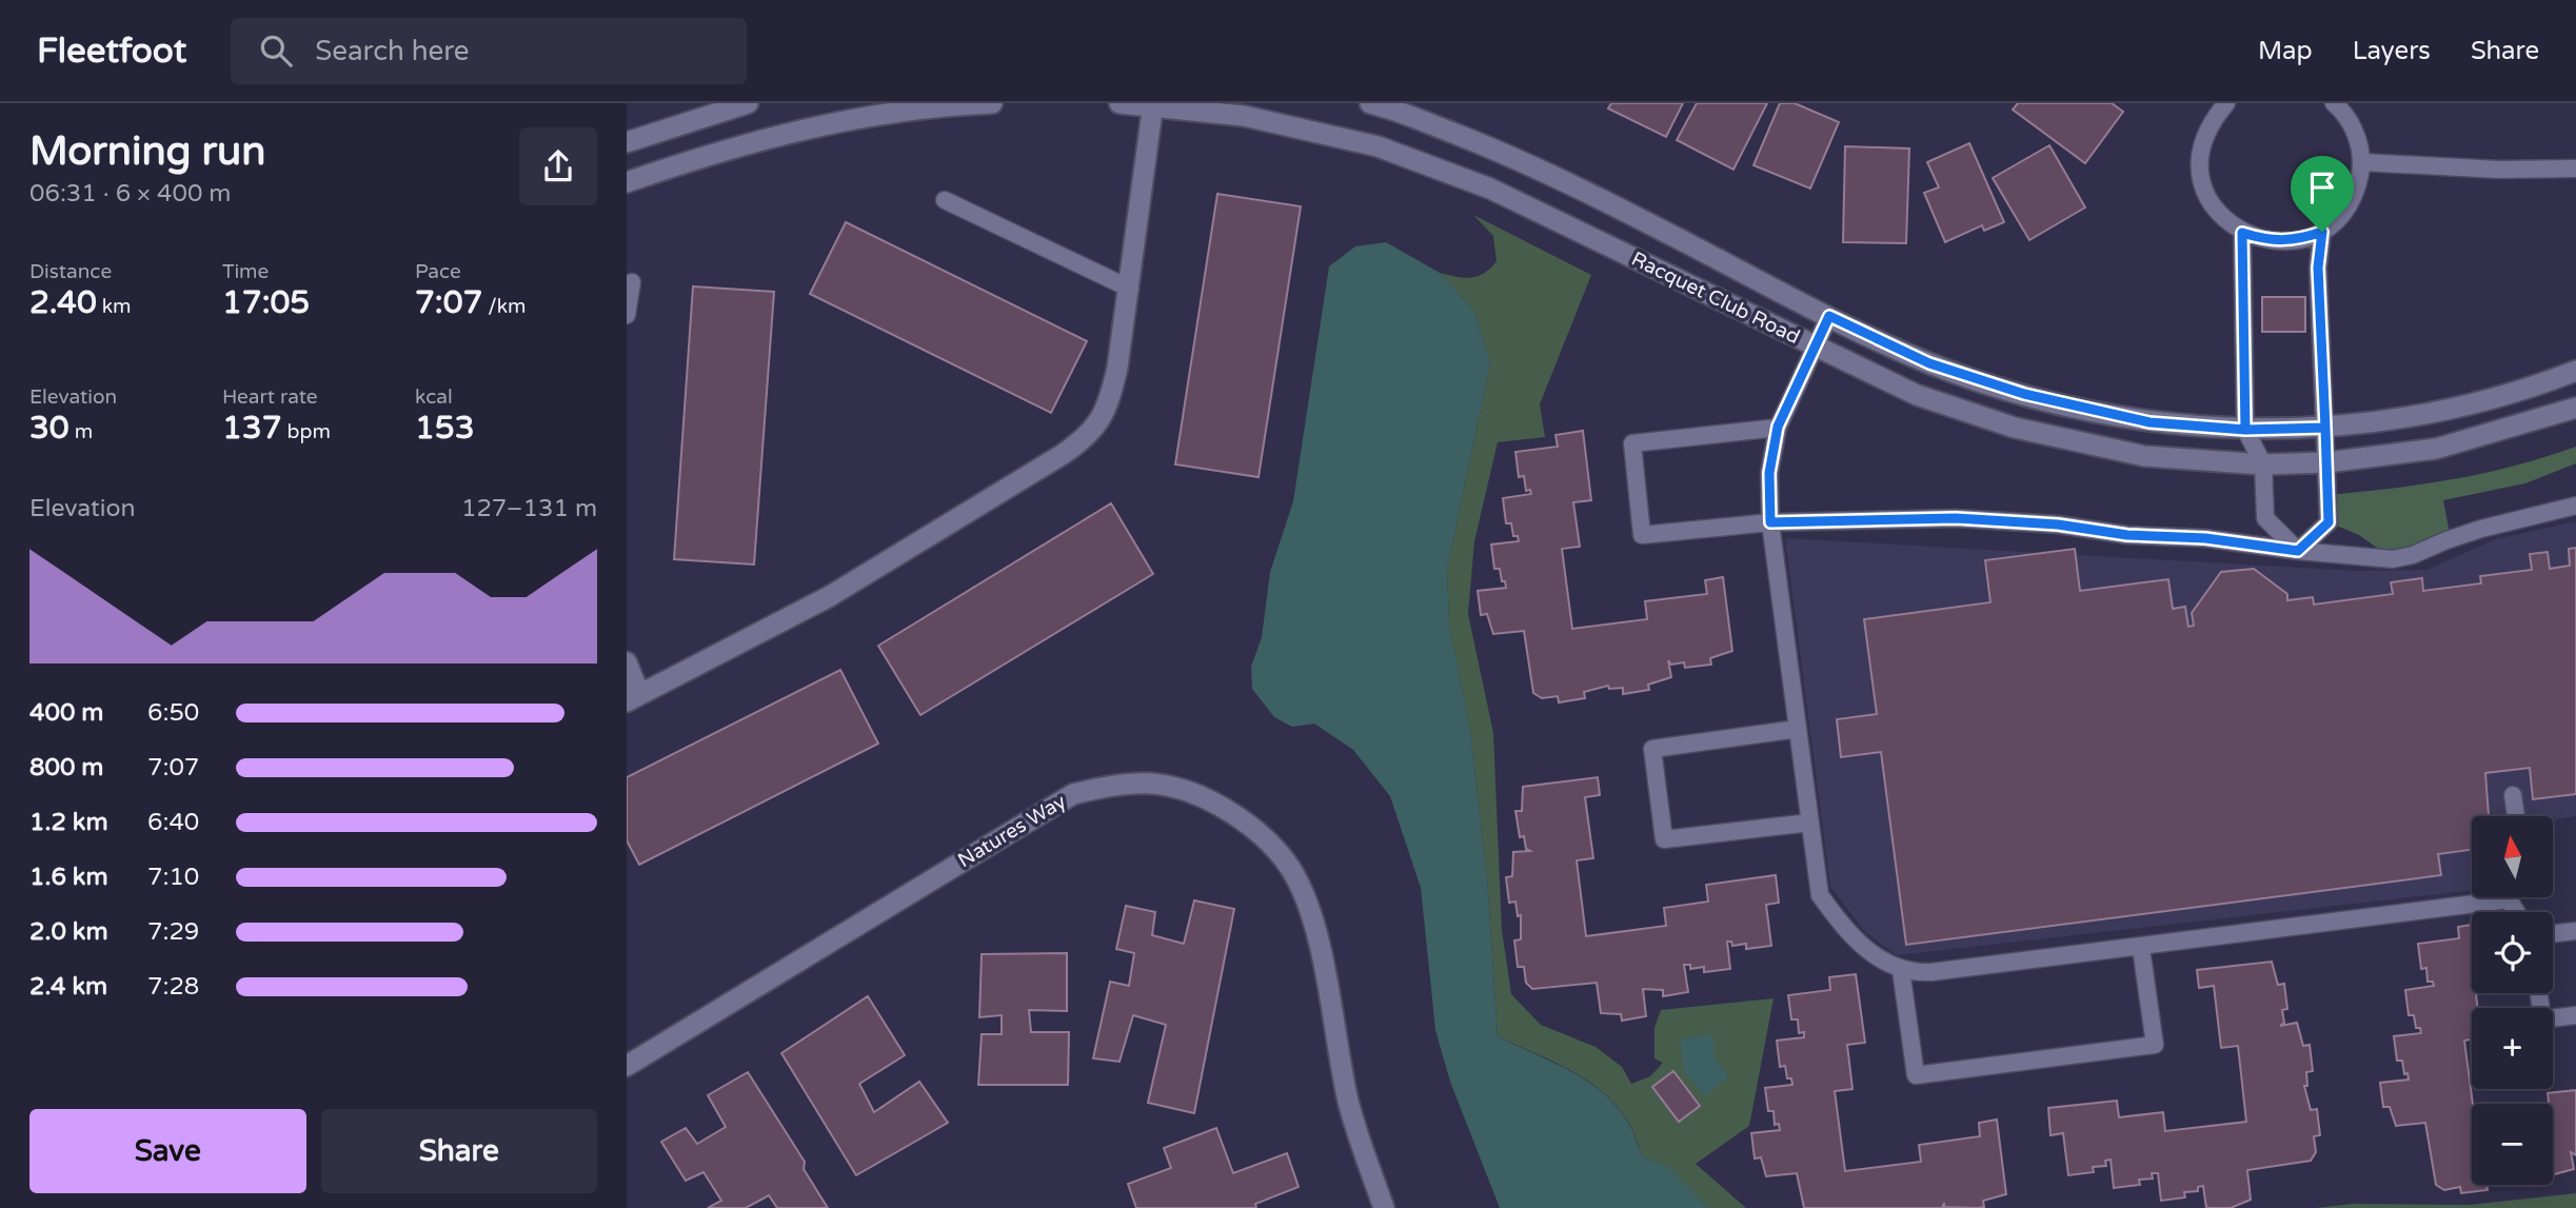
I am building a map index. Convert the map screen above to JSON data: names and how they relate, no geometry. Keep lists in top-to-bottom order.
{
  "streets": {
    "street": ["Racquet Club Road", "Natures Way"]
  },
  "north": "top",
  "page": {
    "header": "Fleetfoot",
    "search": "Search here",
    "nav": ["Map", "Layers", "Share"],
    "heading": ["Morning run", "06:31 · 6 × 400 m"],
    "stats": [
      ["Distance", "2.40 km"],
      ["Time", "17:05"],
      ["Pace", "7:07 /km"],
      ["Elevation", "30 m"],
      ["Heart rate", "137 bpm"],
      ["kcal", "153"]
    ],
    "chart": ["Elevation", "127–131 m"],
    "list": [
      {
        "name": "400 m",
        "note": "6:50"
      },
      {
        "name": "800 m",
        "note": "7:07"
      },
      {
        "name": "1.2 km",
        "note": "6:40"
      },
      {
        "name": "1.6 km",
        "note": "7:10"
      },
      {
        "name": "2.0 km",
        "note": "7:29"
      },
      {
        "name": "2.4 km",
        "note": "7:28"
      }
    ],
    "map_buttons": ["+", "−"],
    "buttons": ["Save", "Share"]
  }
}
